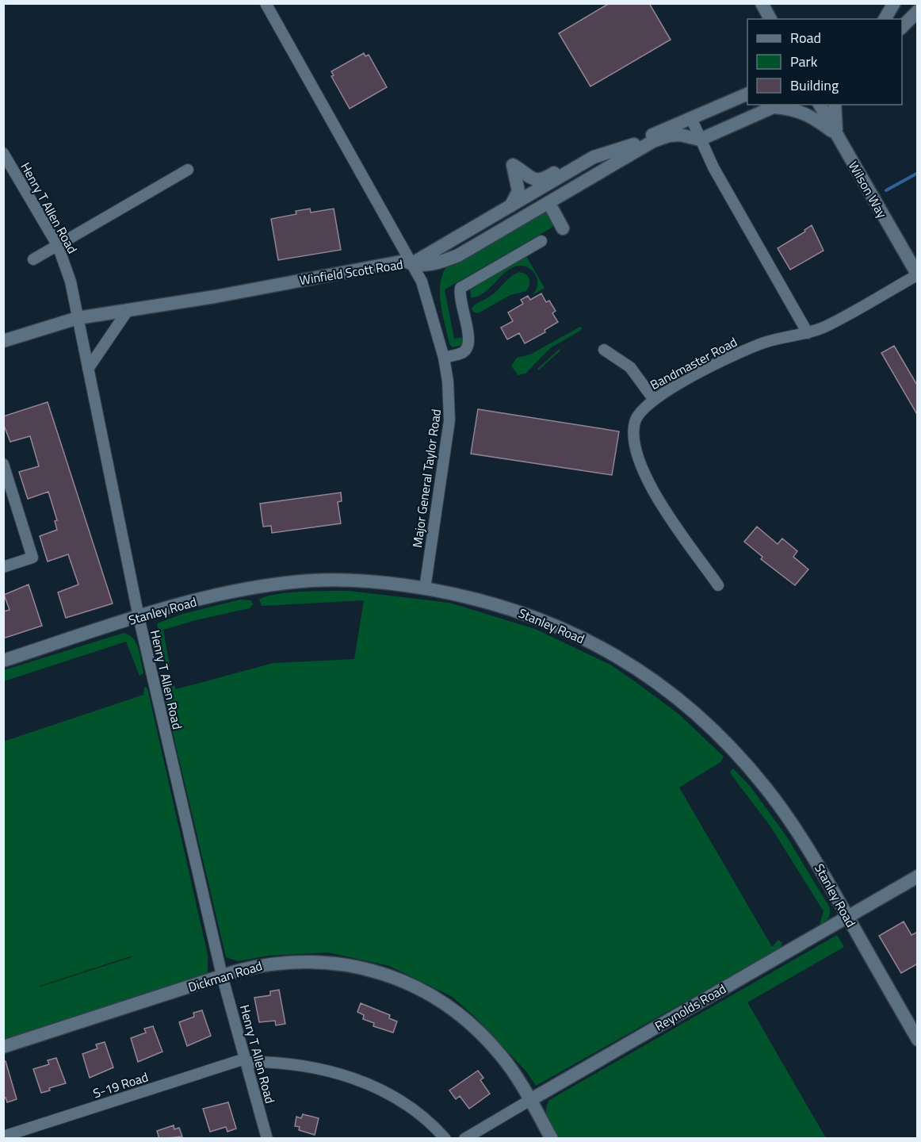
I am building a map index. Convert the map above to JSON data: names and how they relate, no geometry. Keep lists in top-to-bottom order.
{
  "streets": {
    "street": [
      "Wilson Way",
      "Henry T Allen Road",
      "Winfield Scott Road",
      "Bandmaster Road",
      "Major General Taylor Road",
      "Stanley Road",
      "Dickman Road",
      "Reynolds Road",
      "S-19 Road"
    ]
  },
  "crossings": [
    ["Wilson Way", "Bandmaster Road"],
    ["Henry T Allen Road", "Winfield Scott Road"],
    ["Henry T Allen Road", "Stanley Road"],
    ["Henry T Allen Road", "Dickman Road"],
    ["Henry T Allen Road", "S-19 Road"],
    ["Winfield Scott Road", "Major General Taylor Road"],
    ["Major General Taylor Road", "Stanley Road"],
    ["Stanley Road", "Reynolds Road"],
    ["Dickman Road", "Reynolds Road"]
  ],
  "legend": ["Road", "Park", "Building"]
}
